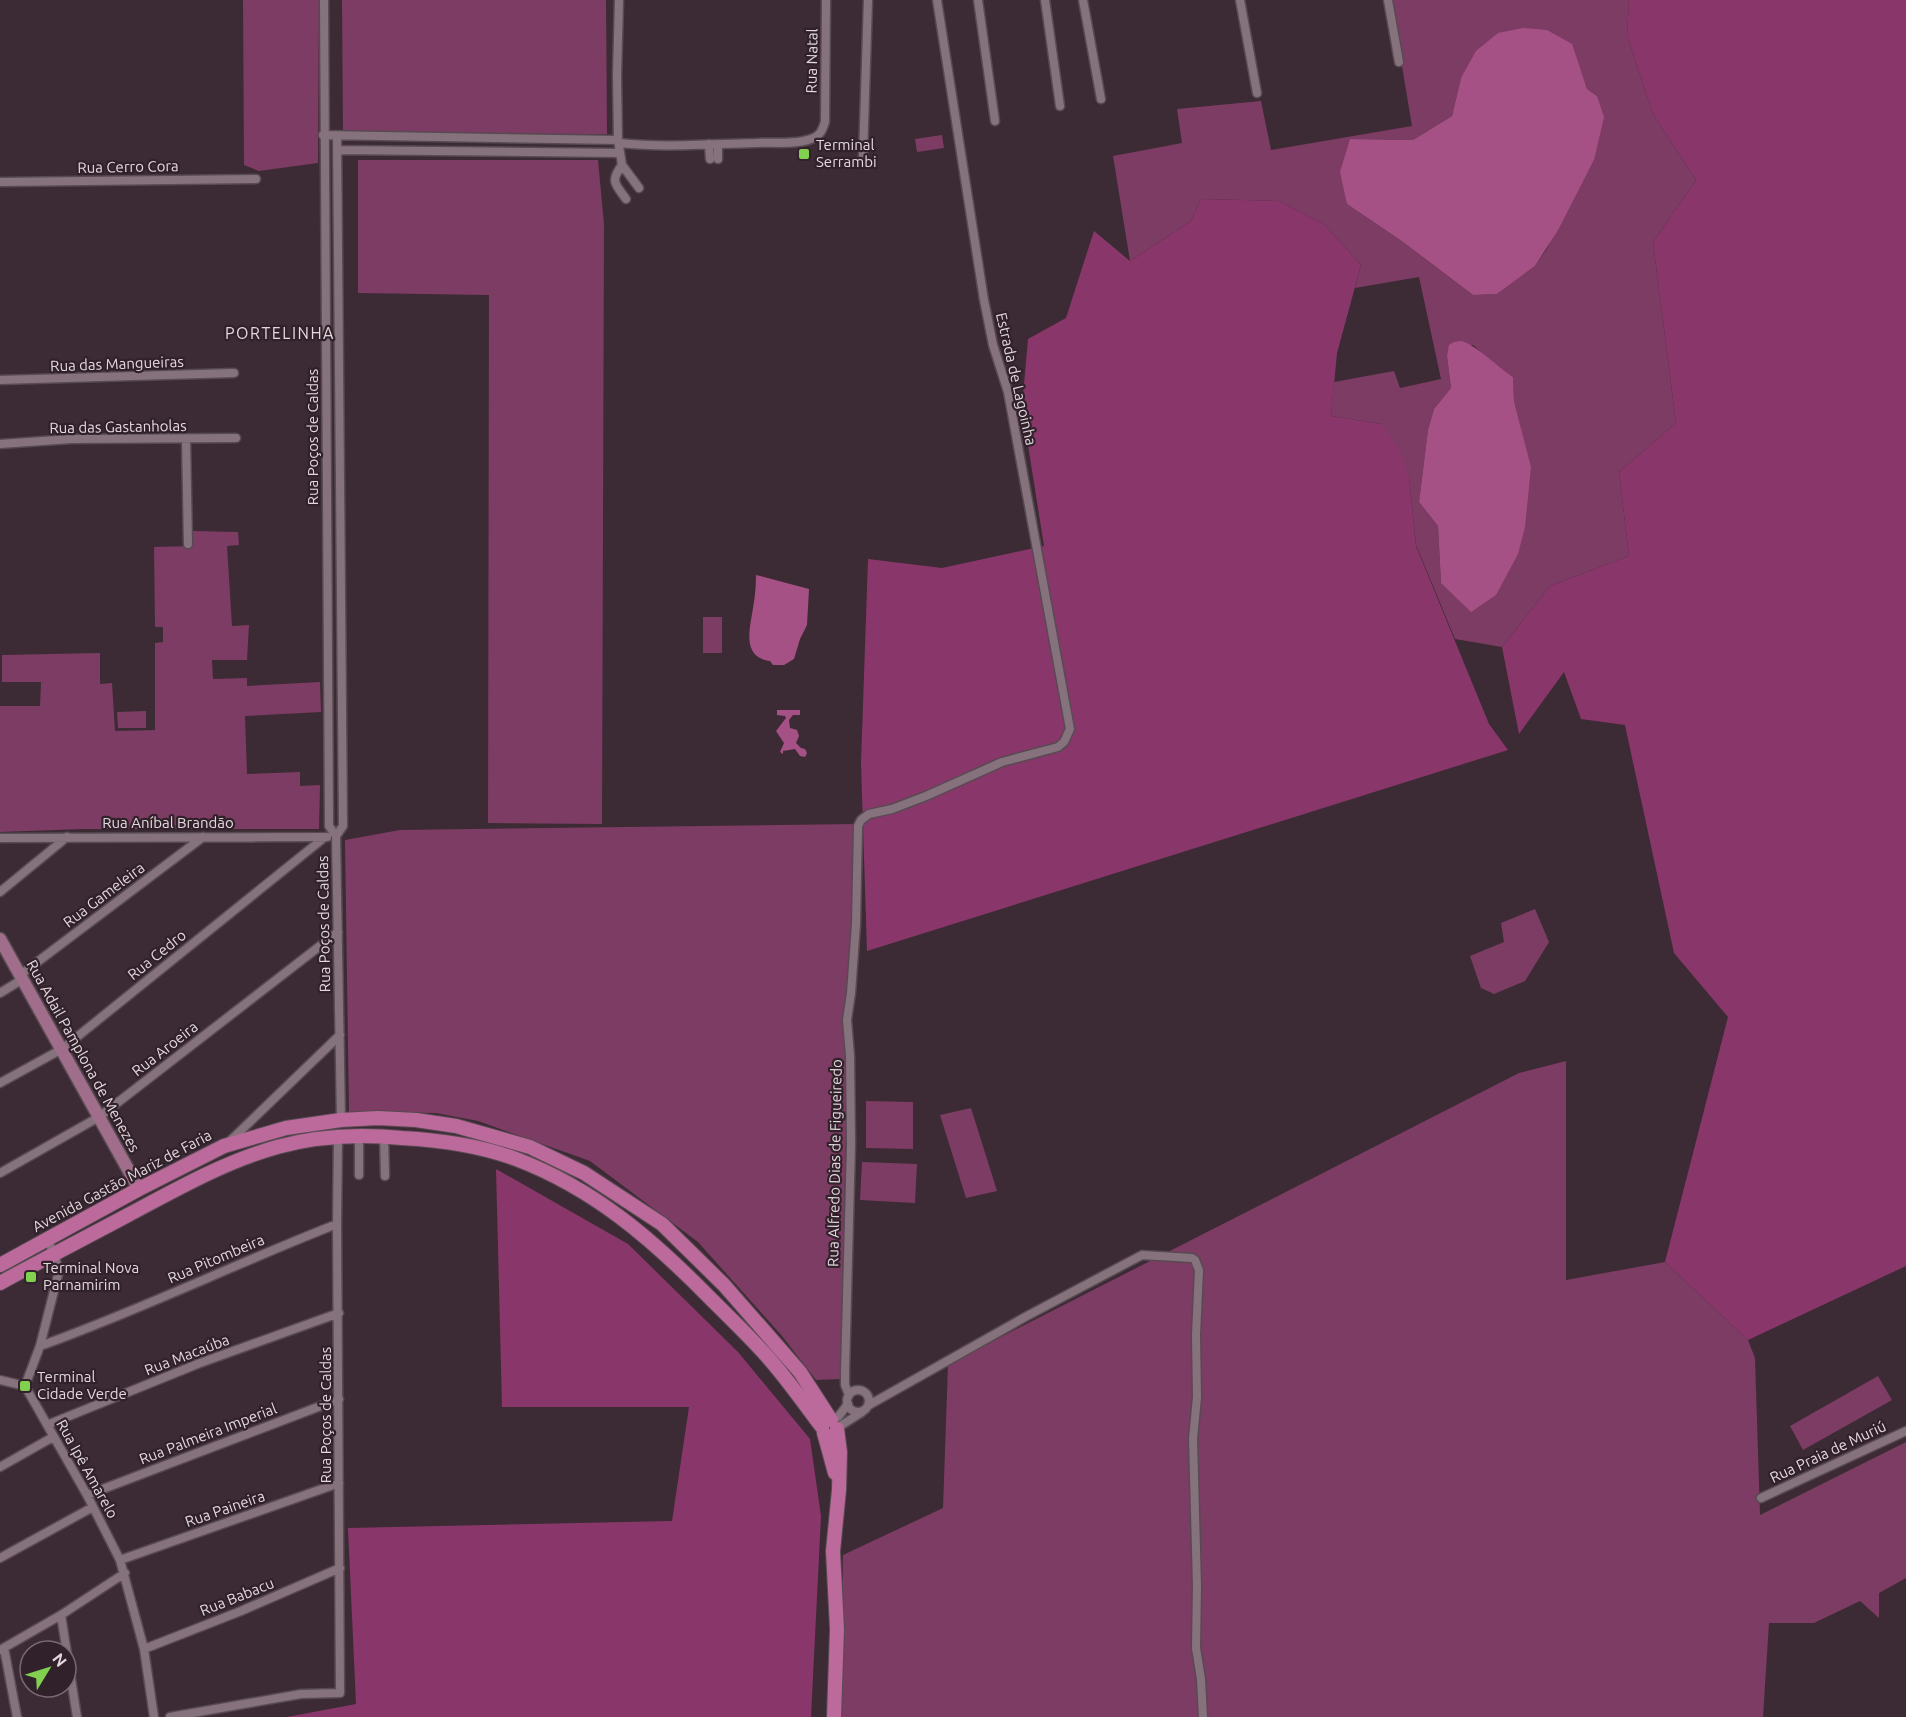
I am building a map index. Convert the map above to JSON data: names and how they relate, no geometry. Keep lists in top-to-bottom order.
{
  "streets": {
    "main road": ["Rua Adail Pamplona de Menezes", "Avenida Gastão Mariz de Faria"],
    "street": [
      "Rua Natal",
      "Rua Cerro Cora",
      "Rua das Mangueiras",
      "Estrada de Lagoinha",
      "Rua das Gastanholas",
      "Rua Poços de Caldas",
      "Rua Aníbal Brandão",
      "Rua Gameleira",
      "Rua Cedro",
      "Rua Aroeira",
      "Rua Alfredo Dias de Figueiredo",
      "Rua Pitombeira",
      "Rua Macaúba",
      "Rua Palmeira Imperial",
      "Rua Praia de Muriú",
      "Rua Ipê Amarelo",
      "Rua Paineira",
      "Rua Babacu"
    ]
  },
  "crossings": [
    ["Estrada de Lagoinha", "Rua Alfredo Dias de Figueiredo"],
    ["Rua Poços de Caldas", "Rua Aníbal Brandão"],
    ["Rua Poços de Caldas", "Rua Aroeira"],
    ["Rua Poços de Caldas", "Avenida Gastão Mariz de Faria"],
    ["Rua Poços de Caldas", "Rua Pitombeira"],
    ["Rua Poços de Caldas", "Rua Macaúba"],
    ["Rua Poços de Caldas", "Rua Palmeira Imperial"],
    ["Rua Poços de Caldas", "Rua Paineira"],
    ["Rua Poços de Caldas", "Rua Babacu"],
    ["Rua Aníbal Brandão", "Rua Gameleira"],
    ["Rua Aníbal Brandão", "Rua Cedro"],
    ["Rua Gameleira", "Rua Adail Pamplona de Menezes"],
    ["Rua Cedro", "Rua Adail Pamplona de Menezes"],
    ["Rua Aroeira", "Rua Adail Pamplona de Menezes"],
    ["Rua Adail Pamplona de Menezes", "Avenida Gastão Mariz de Faria"],
    ["Rua Macaúba", "Rua Ipê Amarelo"],
    ["Rua Palmeira Imperial", "Rua Ipê Amarelo"],
    ["Rua Ipê Amarelo", "Rua Paineira"],
    ["Rua Ipê Amarelo", "Rua Babacu"]
  ],
  "districts": ["PORTELINHA"],
  "places": {
    "transit": ["Terminal Serrambi", "Terminal Nova Parnamirim", "Terminal Cidade Verde"]
  },
  "north": "top right"
}
